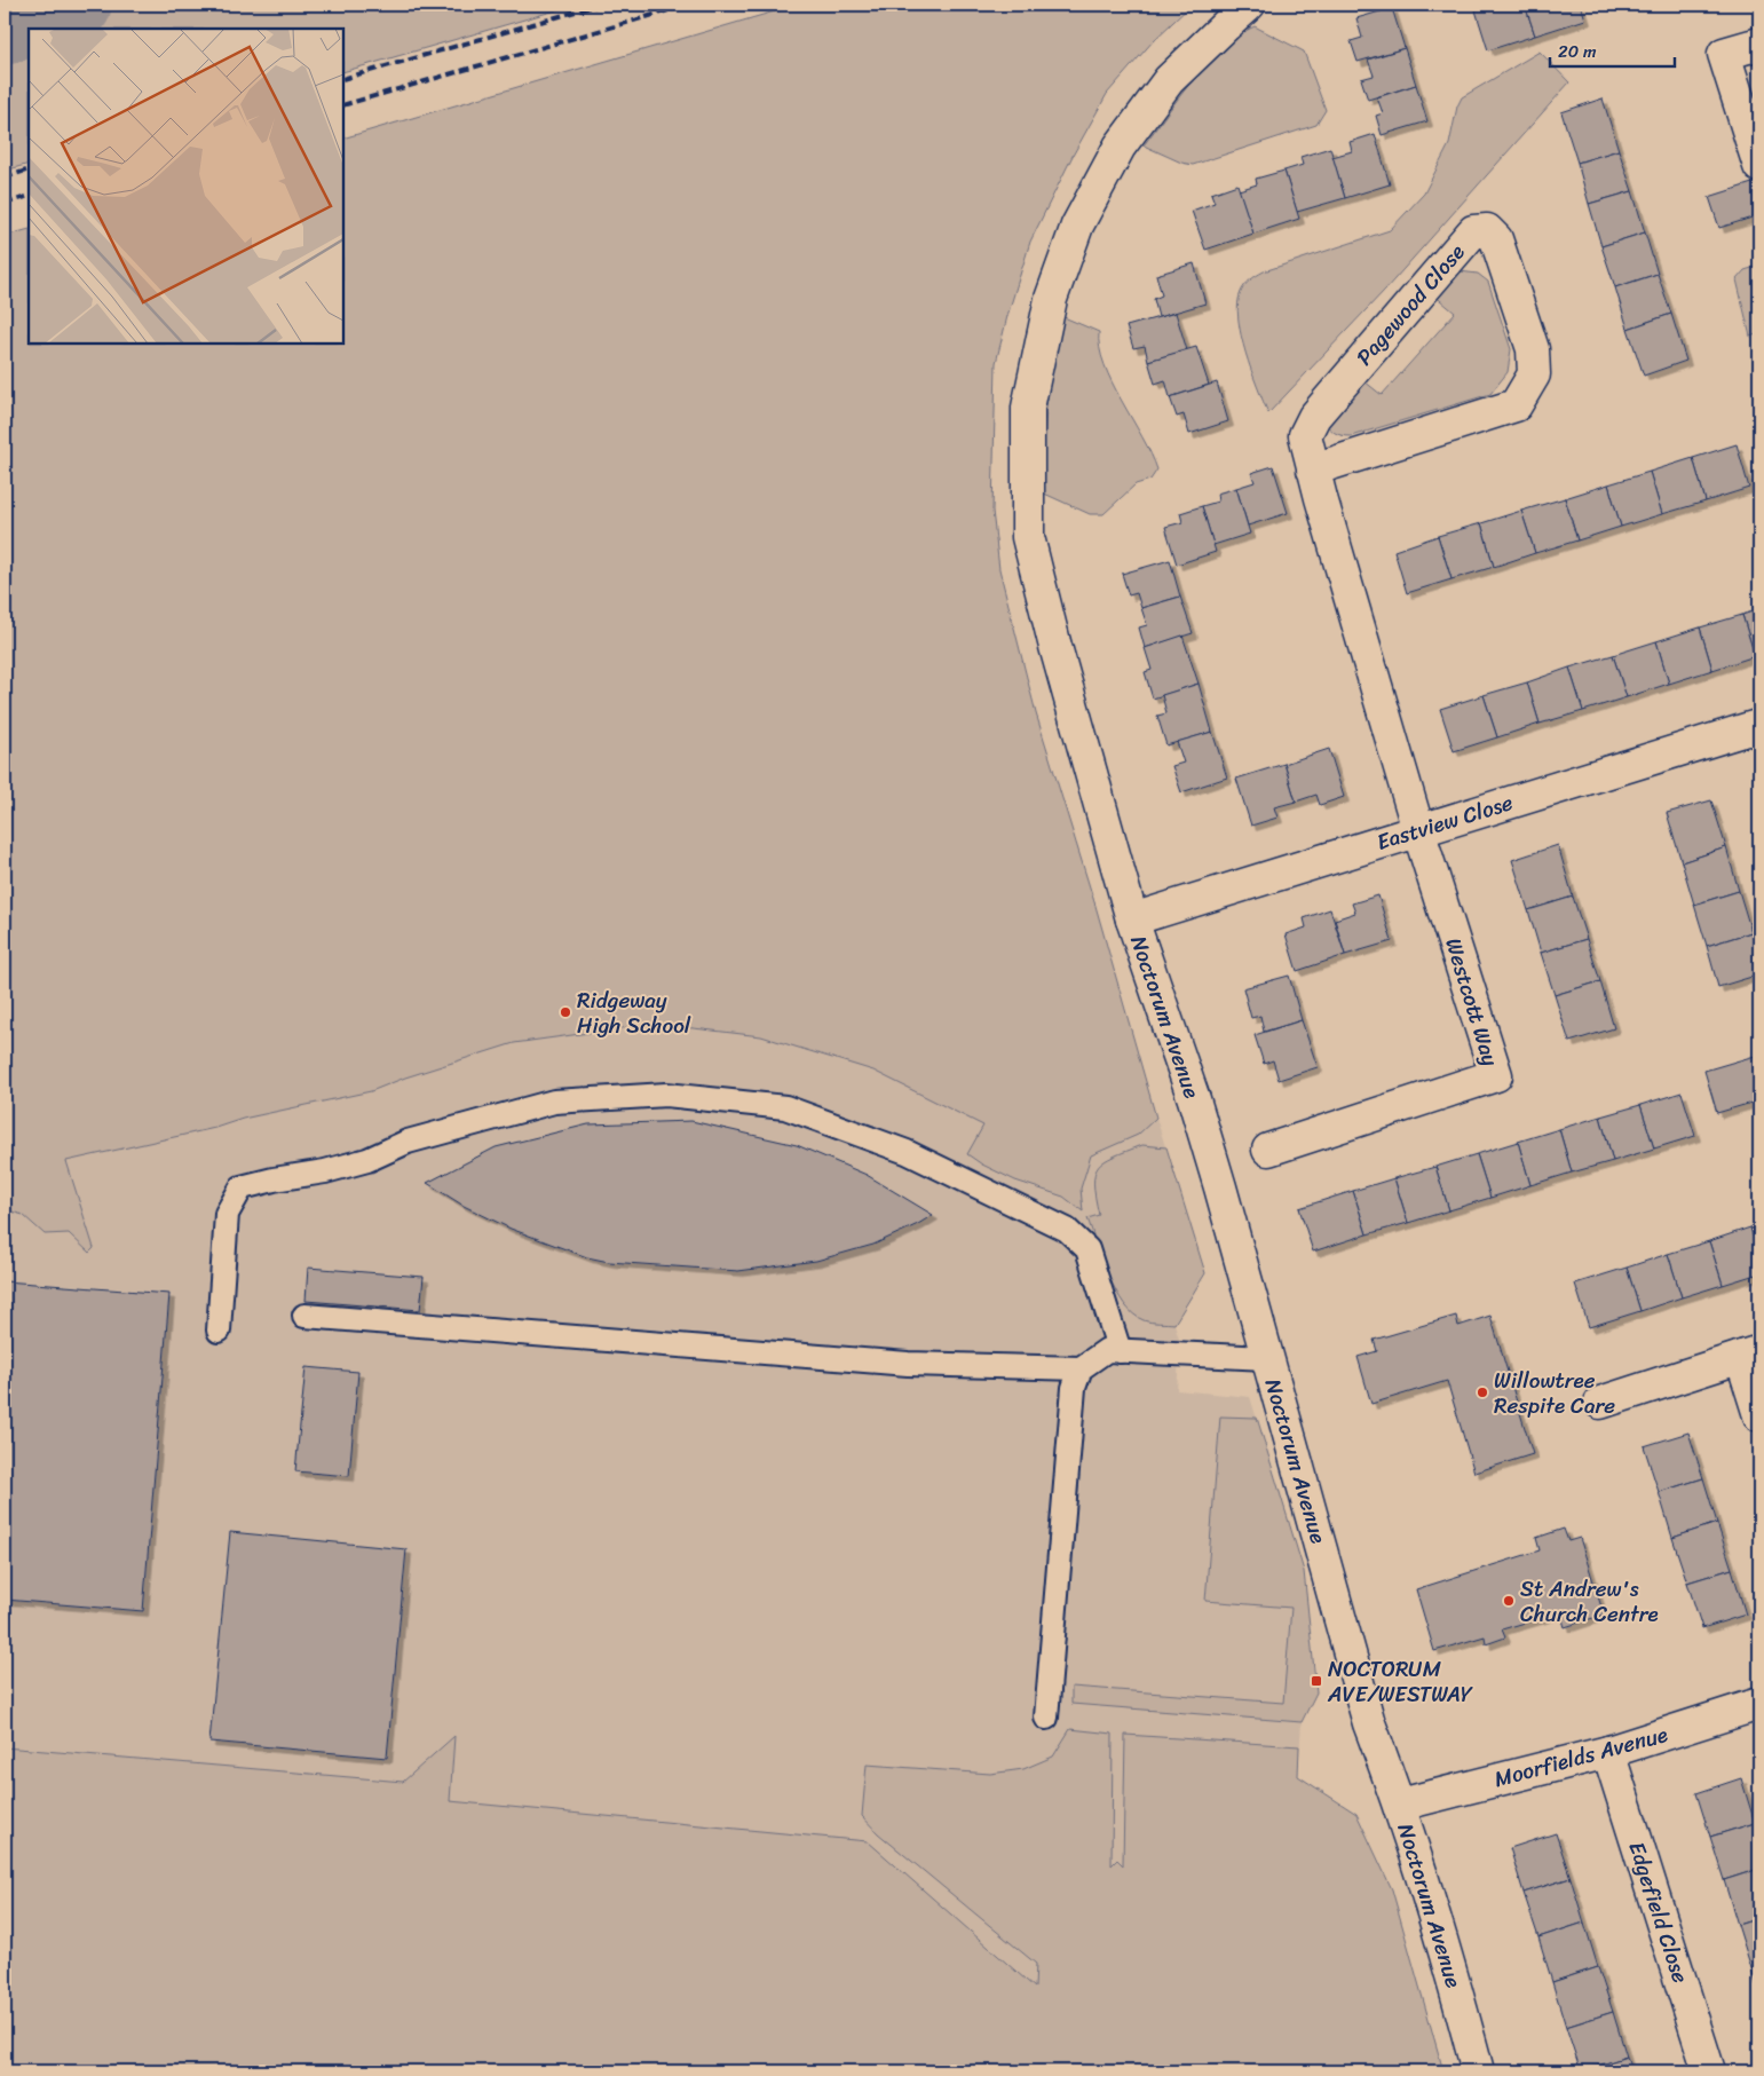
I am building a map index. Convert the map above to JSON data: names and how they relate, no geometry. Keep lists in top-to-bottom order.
{
  "streets": {
    "street": [
      "Pagewood Close",
      "Eastview Close",
      "Westcott Way",
      "Noctorum Avenue",
      "Moorfields Avenue",
      "Edgefield Close"
    ]
  },
  "crossings": [
    ["Pagewood Close", "Eastview Close"],
    ["Pagewood Close", "Westcott Way"],
    ["Eastview Close", "Westcott Way"],
    ["Eastview Close", "Noctorum Avenue"],
    ["Noctorum Avenue", "Moorfields Avenue"],
    ["Moorfields Avenue", "Edgefield Close"]
  ],
  "places": {
    "other": ["Ridgeway High School", "Willowtree Respite Care", "St Andrew's Church Centre"],
    "transit": ["NOCTORUM AVE/WESTWAY"]
  },
  "scale_bar": "20 m"
}
